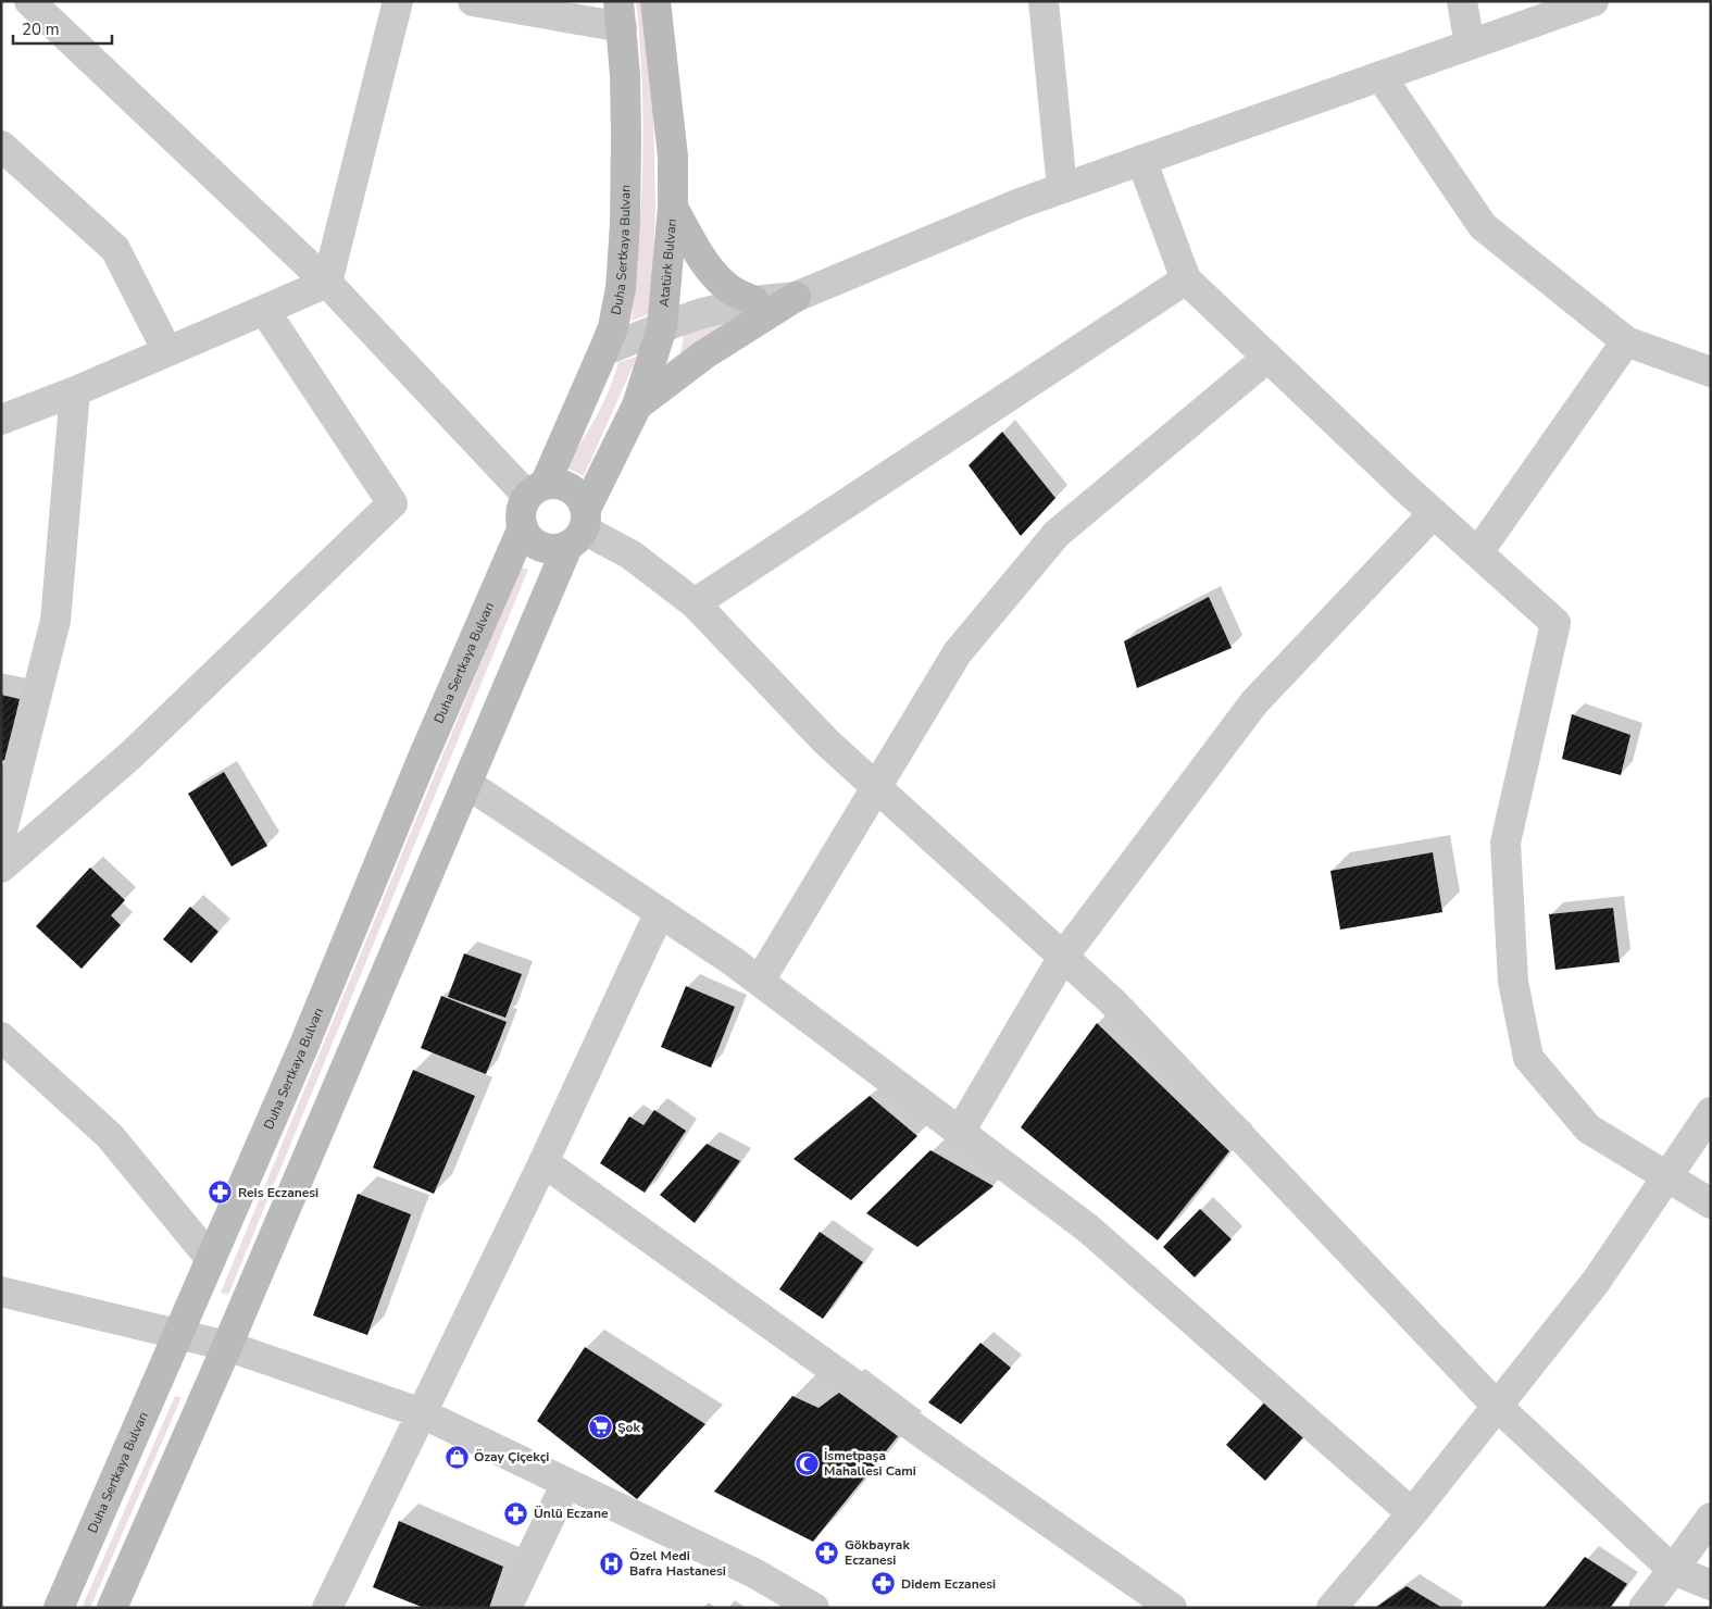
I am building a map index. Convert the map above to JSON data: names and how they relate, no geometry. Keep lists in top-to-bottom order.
{
  "streets": {
    "main road": ["Duha Sertkaya Bulvarı", "Atatürk Bulvarı"]
  },
  "crossings": [
    ["Duha Sertkaya Bulvarı", "Atatürk Bulvarı"]
  ],
  "places": {
    "pharmacy": [
      "Reis Eczanesi",
      "Ünlü Eczane",
      "Gökbayrak Eczanesi",
      "Didem Eczanesi"
    ],
    "supermarket": ["Şok"],
    "shop": ["Özay Çiçekçi"],
    "mosque": ["İsmetpaşa Mahallesi Cami"],
    "hospital": ["Özel Medi Bafra Hastanesi"]
  },
  "scale_bar": "20 m"
}
